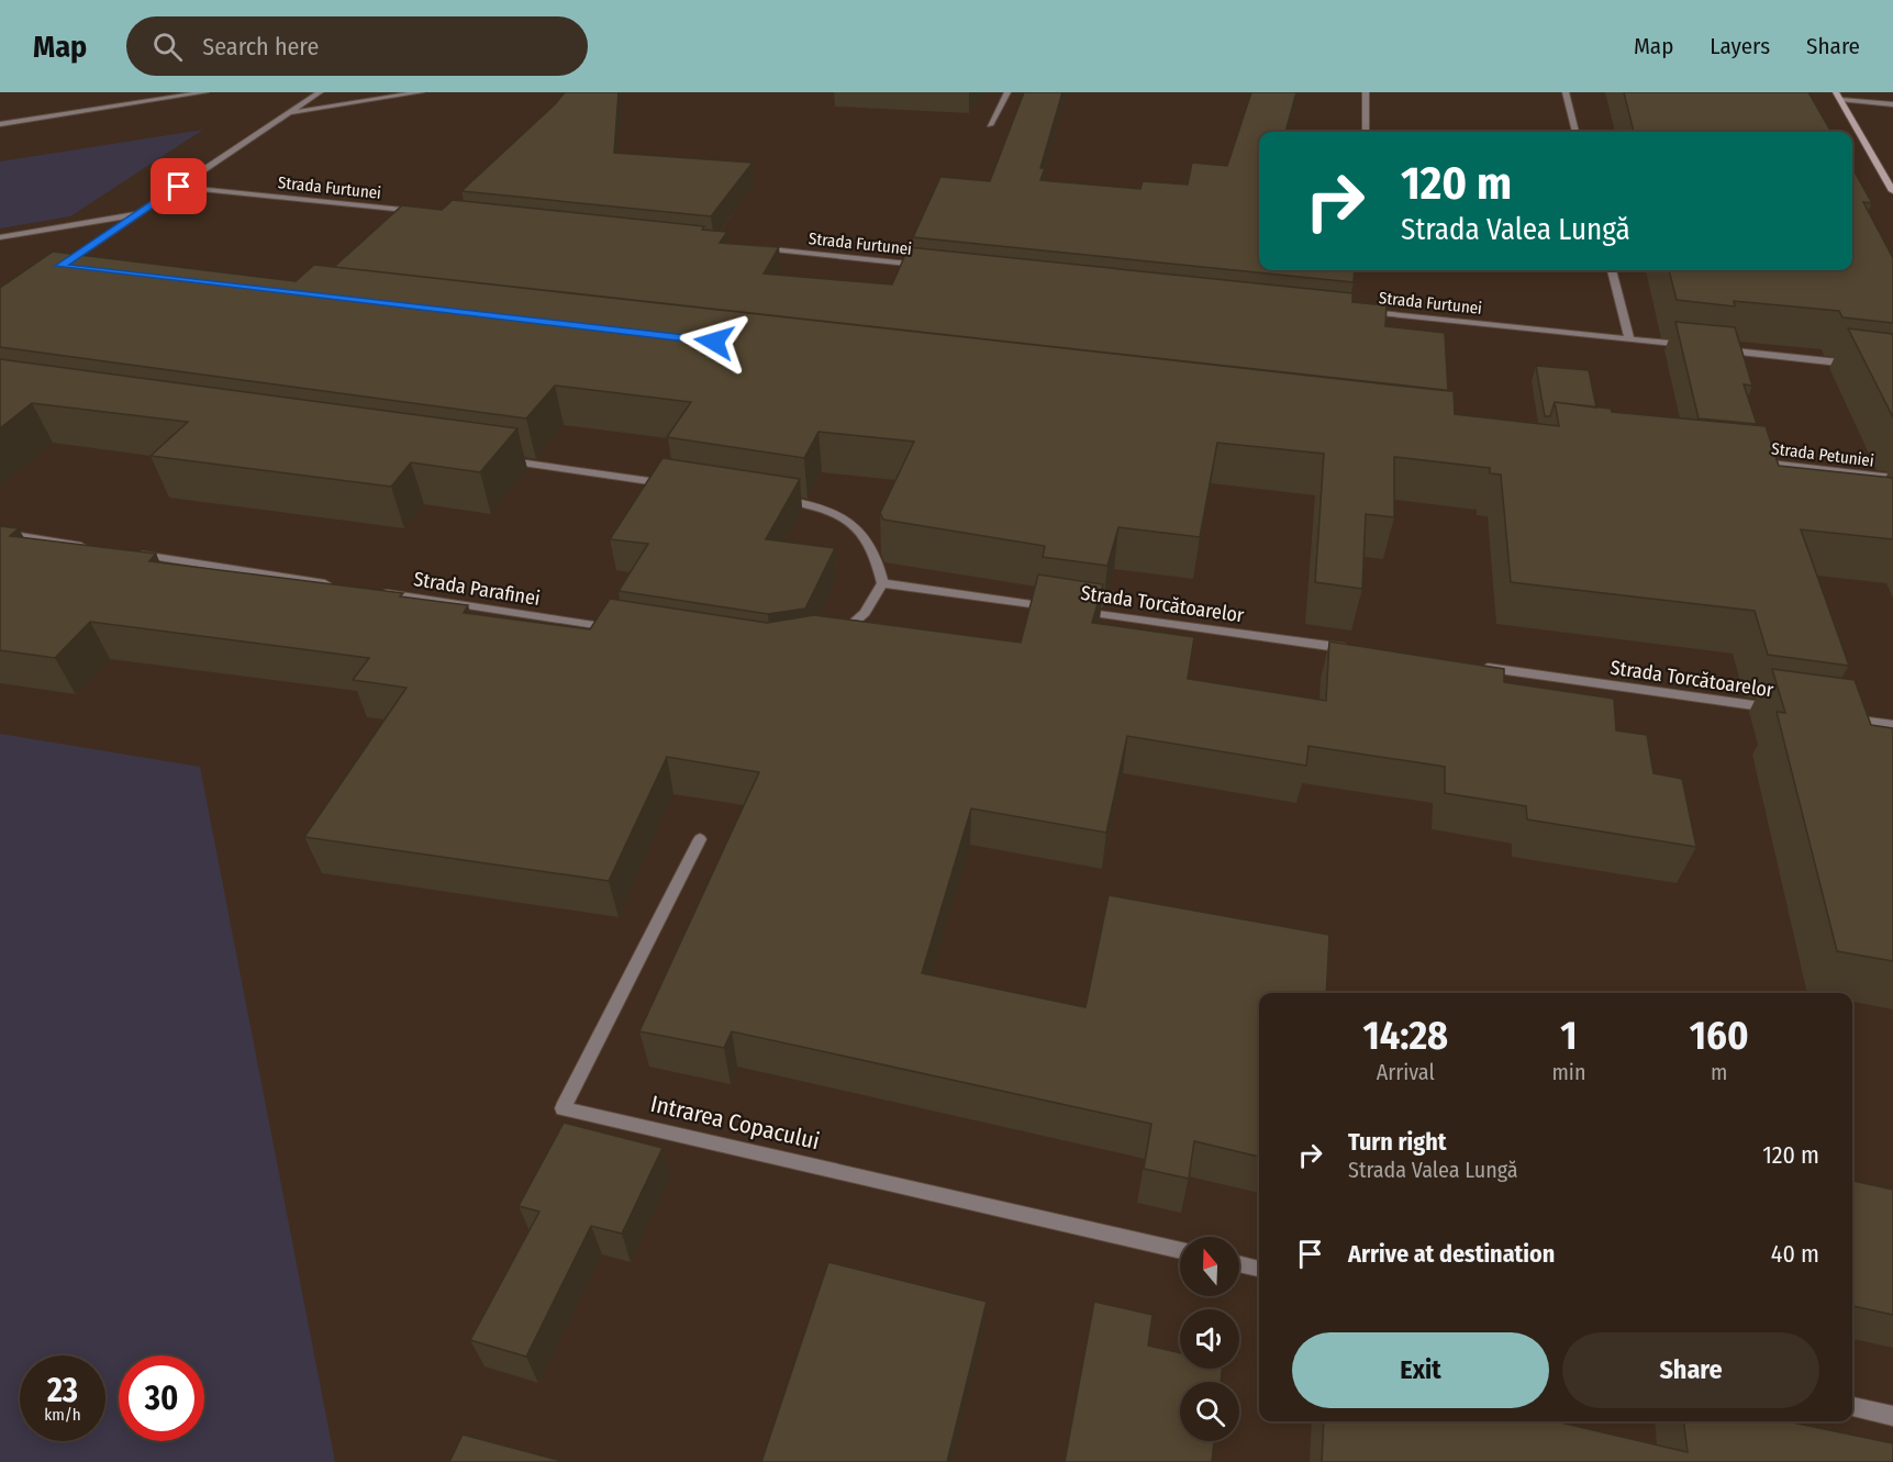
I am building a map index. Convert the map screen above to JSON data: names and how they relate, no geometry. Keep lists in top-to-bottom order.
{
  "streets": {
    "street": [
      "Strada Furtunei",
      "Strada Petuniei",
      "Strada Parafinei",
      "Strada Torcătoarelor",
      "Intrarea Copacului"
    ]
  },
  "north": "top",
  "page": {
    "header": "Map",
    "search": "Search here",
    "nav": ["Map", "Layers", "Share"],
    "turn": ["120 m", "Strada Valea Lungă"],
    "eta": [
      "14:28",
      "Arrival",
      "1",
      "min",
      "160",
      "m"
    ],
    "list": [
      {
        "name": "Turn right",
        "note": "Strada Valea Lungă",
        "value": "120 m"
      },
      {
        "name": "Arrive at destination",
        "value": "40 m"
      }
    ],
    "buttons": ["Exit", "Share"],
    "speed": "23 km/h",
    "limit": "30"
  }
}
